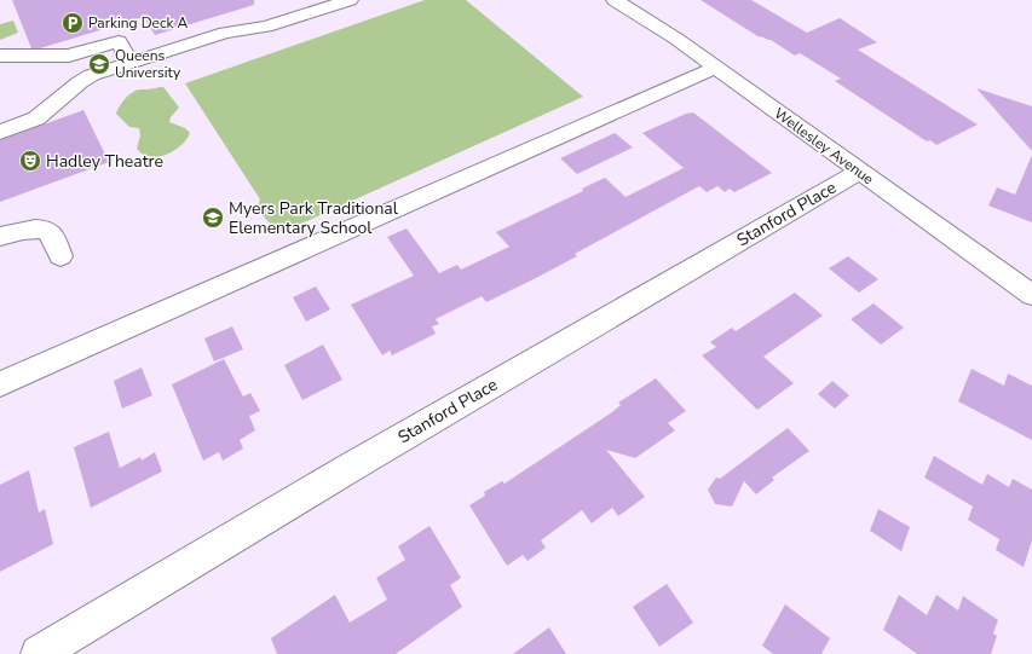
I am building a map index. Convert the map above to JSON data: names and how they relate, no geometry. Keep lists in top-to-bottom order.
{
  "streets": {
    "street": ["Wellesley Avenue", "Stanford Place"]
  },
  "crossings": [
    ["Wellesley Avenue", "Stanford Place"]
  ],
  "places": {
    "parking": ["Parking Deck A"],
    "school or university": ["Queens University", "Myers Park Traditional Elementary School"],
    "theatre": ["Hadley Theatre"]
  }
}
